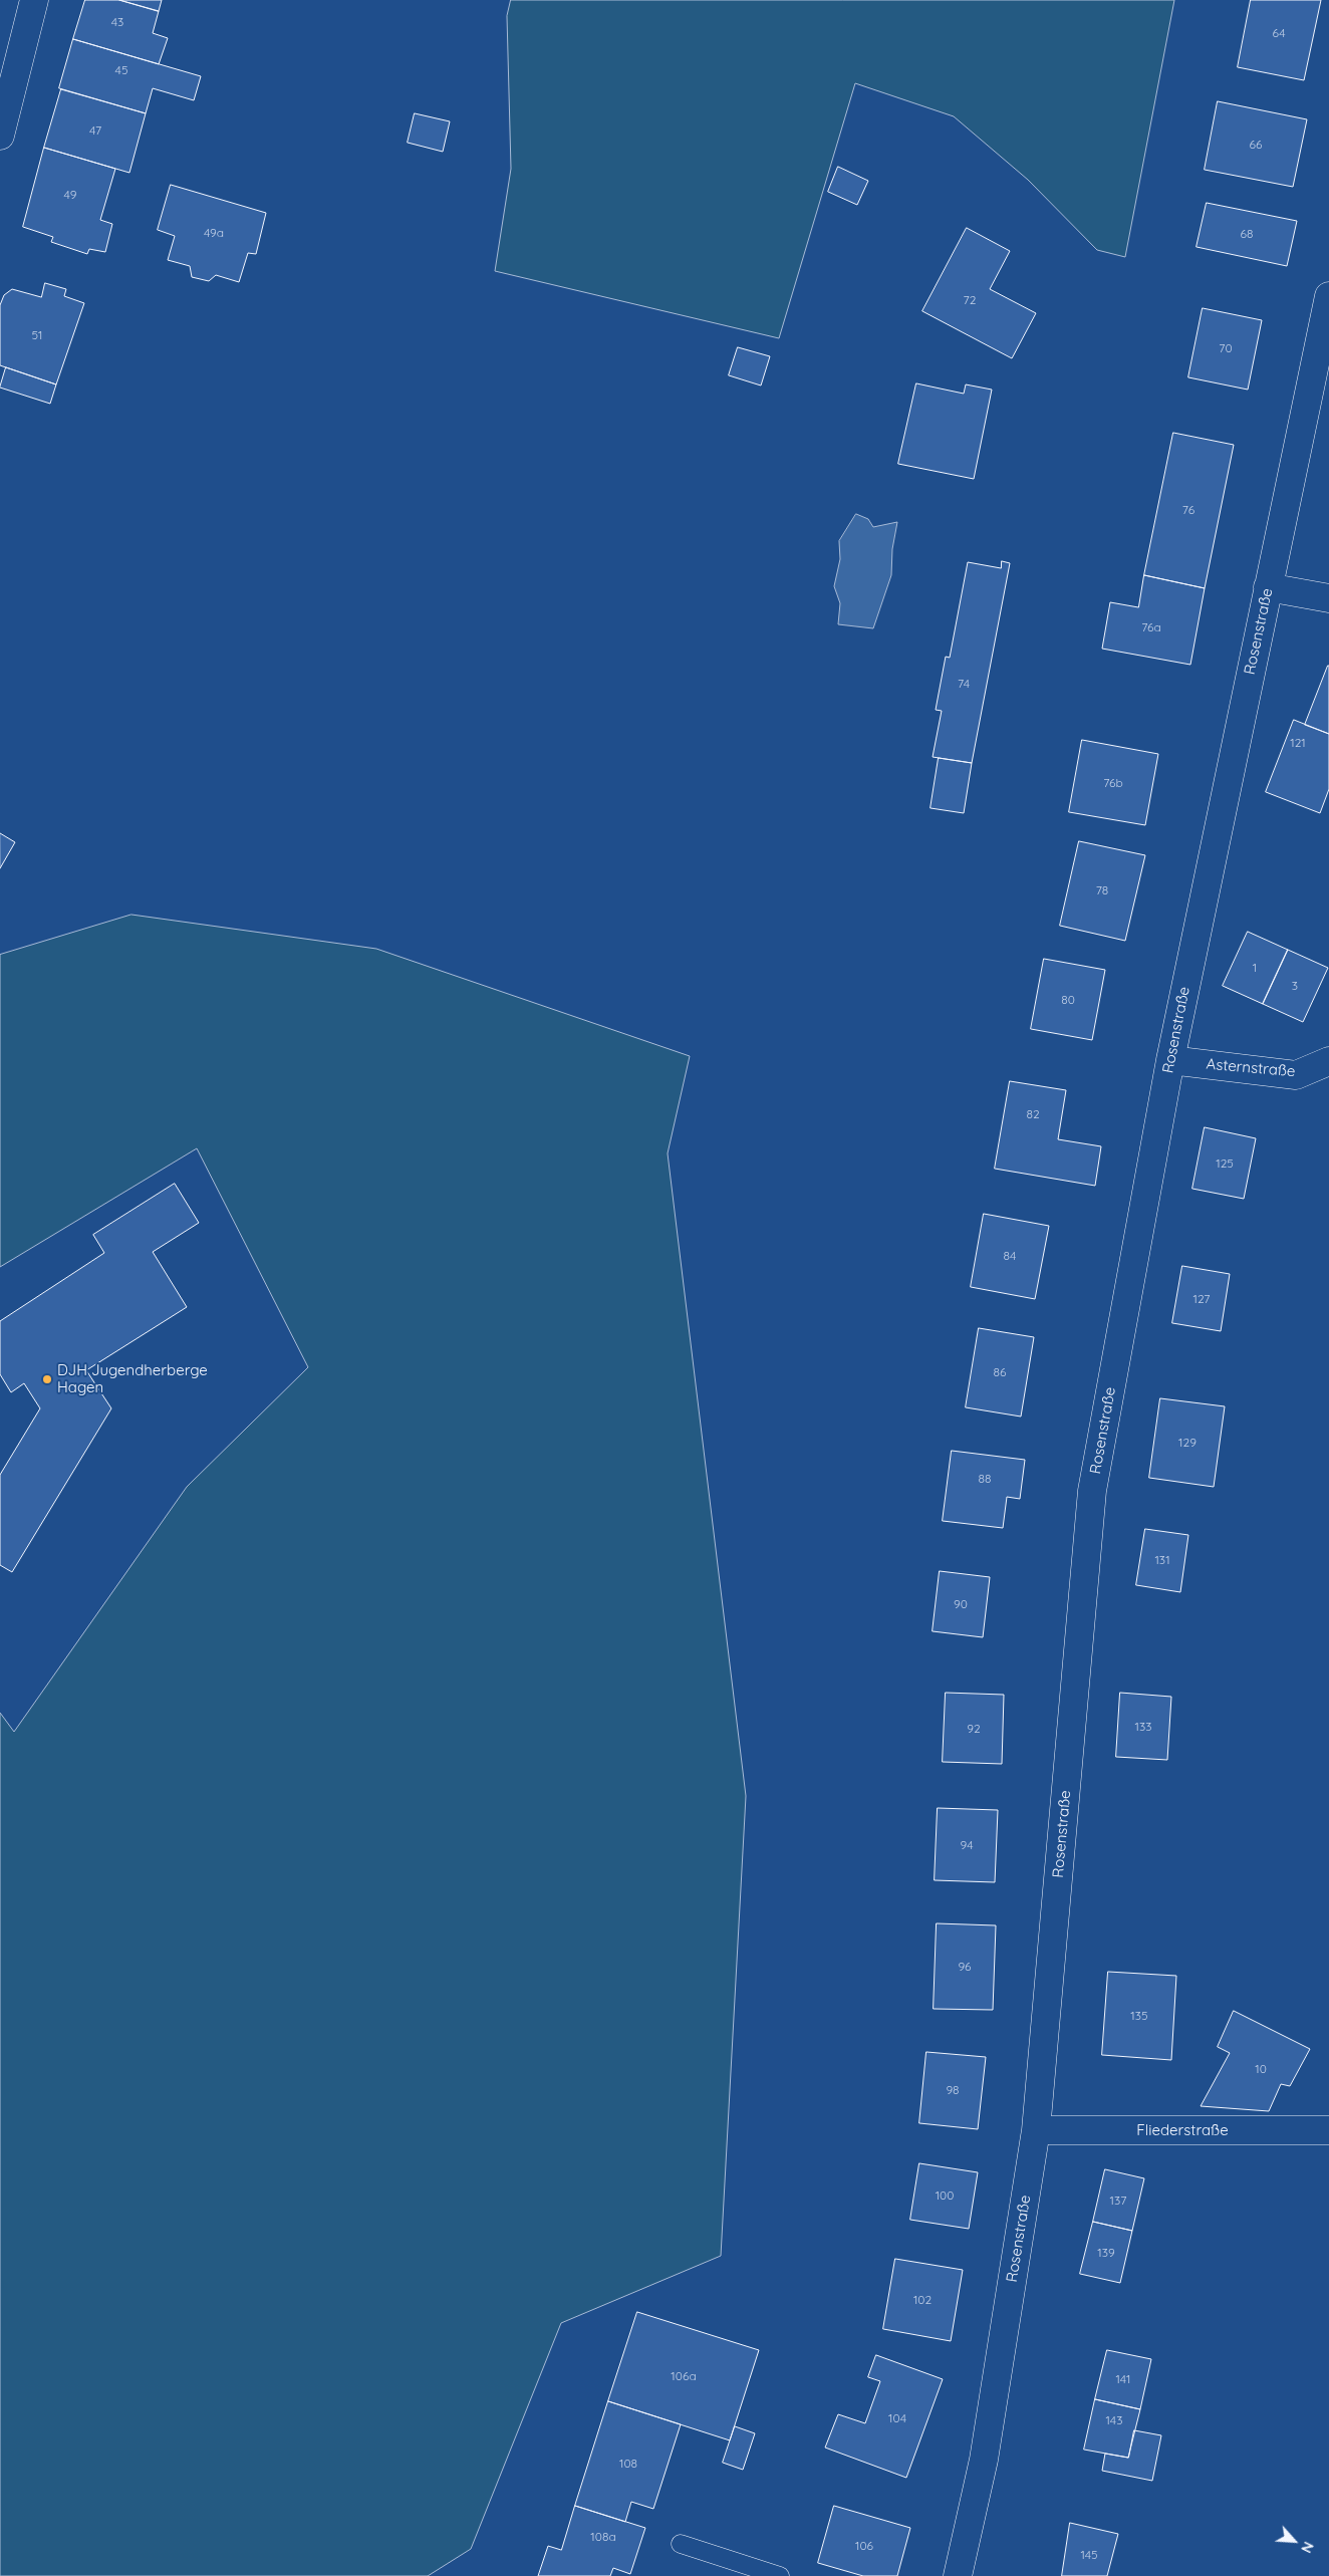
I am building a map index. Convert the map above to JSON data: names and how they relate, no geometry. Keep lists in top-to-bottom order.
{
  "streets": {
    "street": ["Rosenstraße", "Asternstraße", "Fliederstraße"]
  },
  "crossings": [
    ["Rosenstraße", "Asternstraße"],
    ["Rosenstraße", "Fliederstraße"]
  ],
  "places": ["DJH Jugendherberge Hagen"],
  "house_numbers": [
    "43",
    "64",
    "45",
    "47",
    "66",
    "49",
    "49a",
    "68",
    "72",
    "51",
    "70",
    "76",
    "76a",
    "74",
    "121",
    "76b",
    "78",
    "1",
    "3",
    "80",
    "82",
    "125",
    "84",
    "127",
    "86",
    "129",
    "88",
    "131",
    "90",
    "133",
    "92",
    "94",
    "96",
    "135",
    "10",
    "98",
    "100",
    "137",
    "139",
    "102",
    "106a",
    "141",
    "104",
    "143",
    "108",
    "108a",
    "106",
    "145"
  ],
  "north": "bottom right"
}
